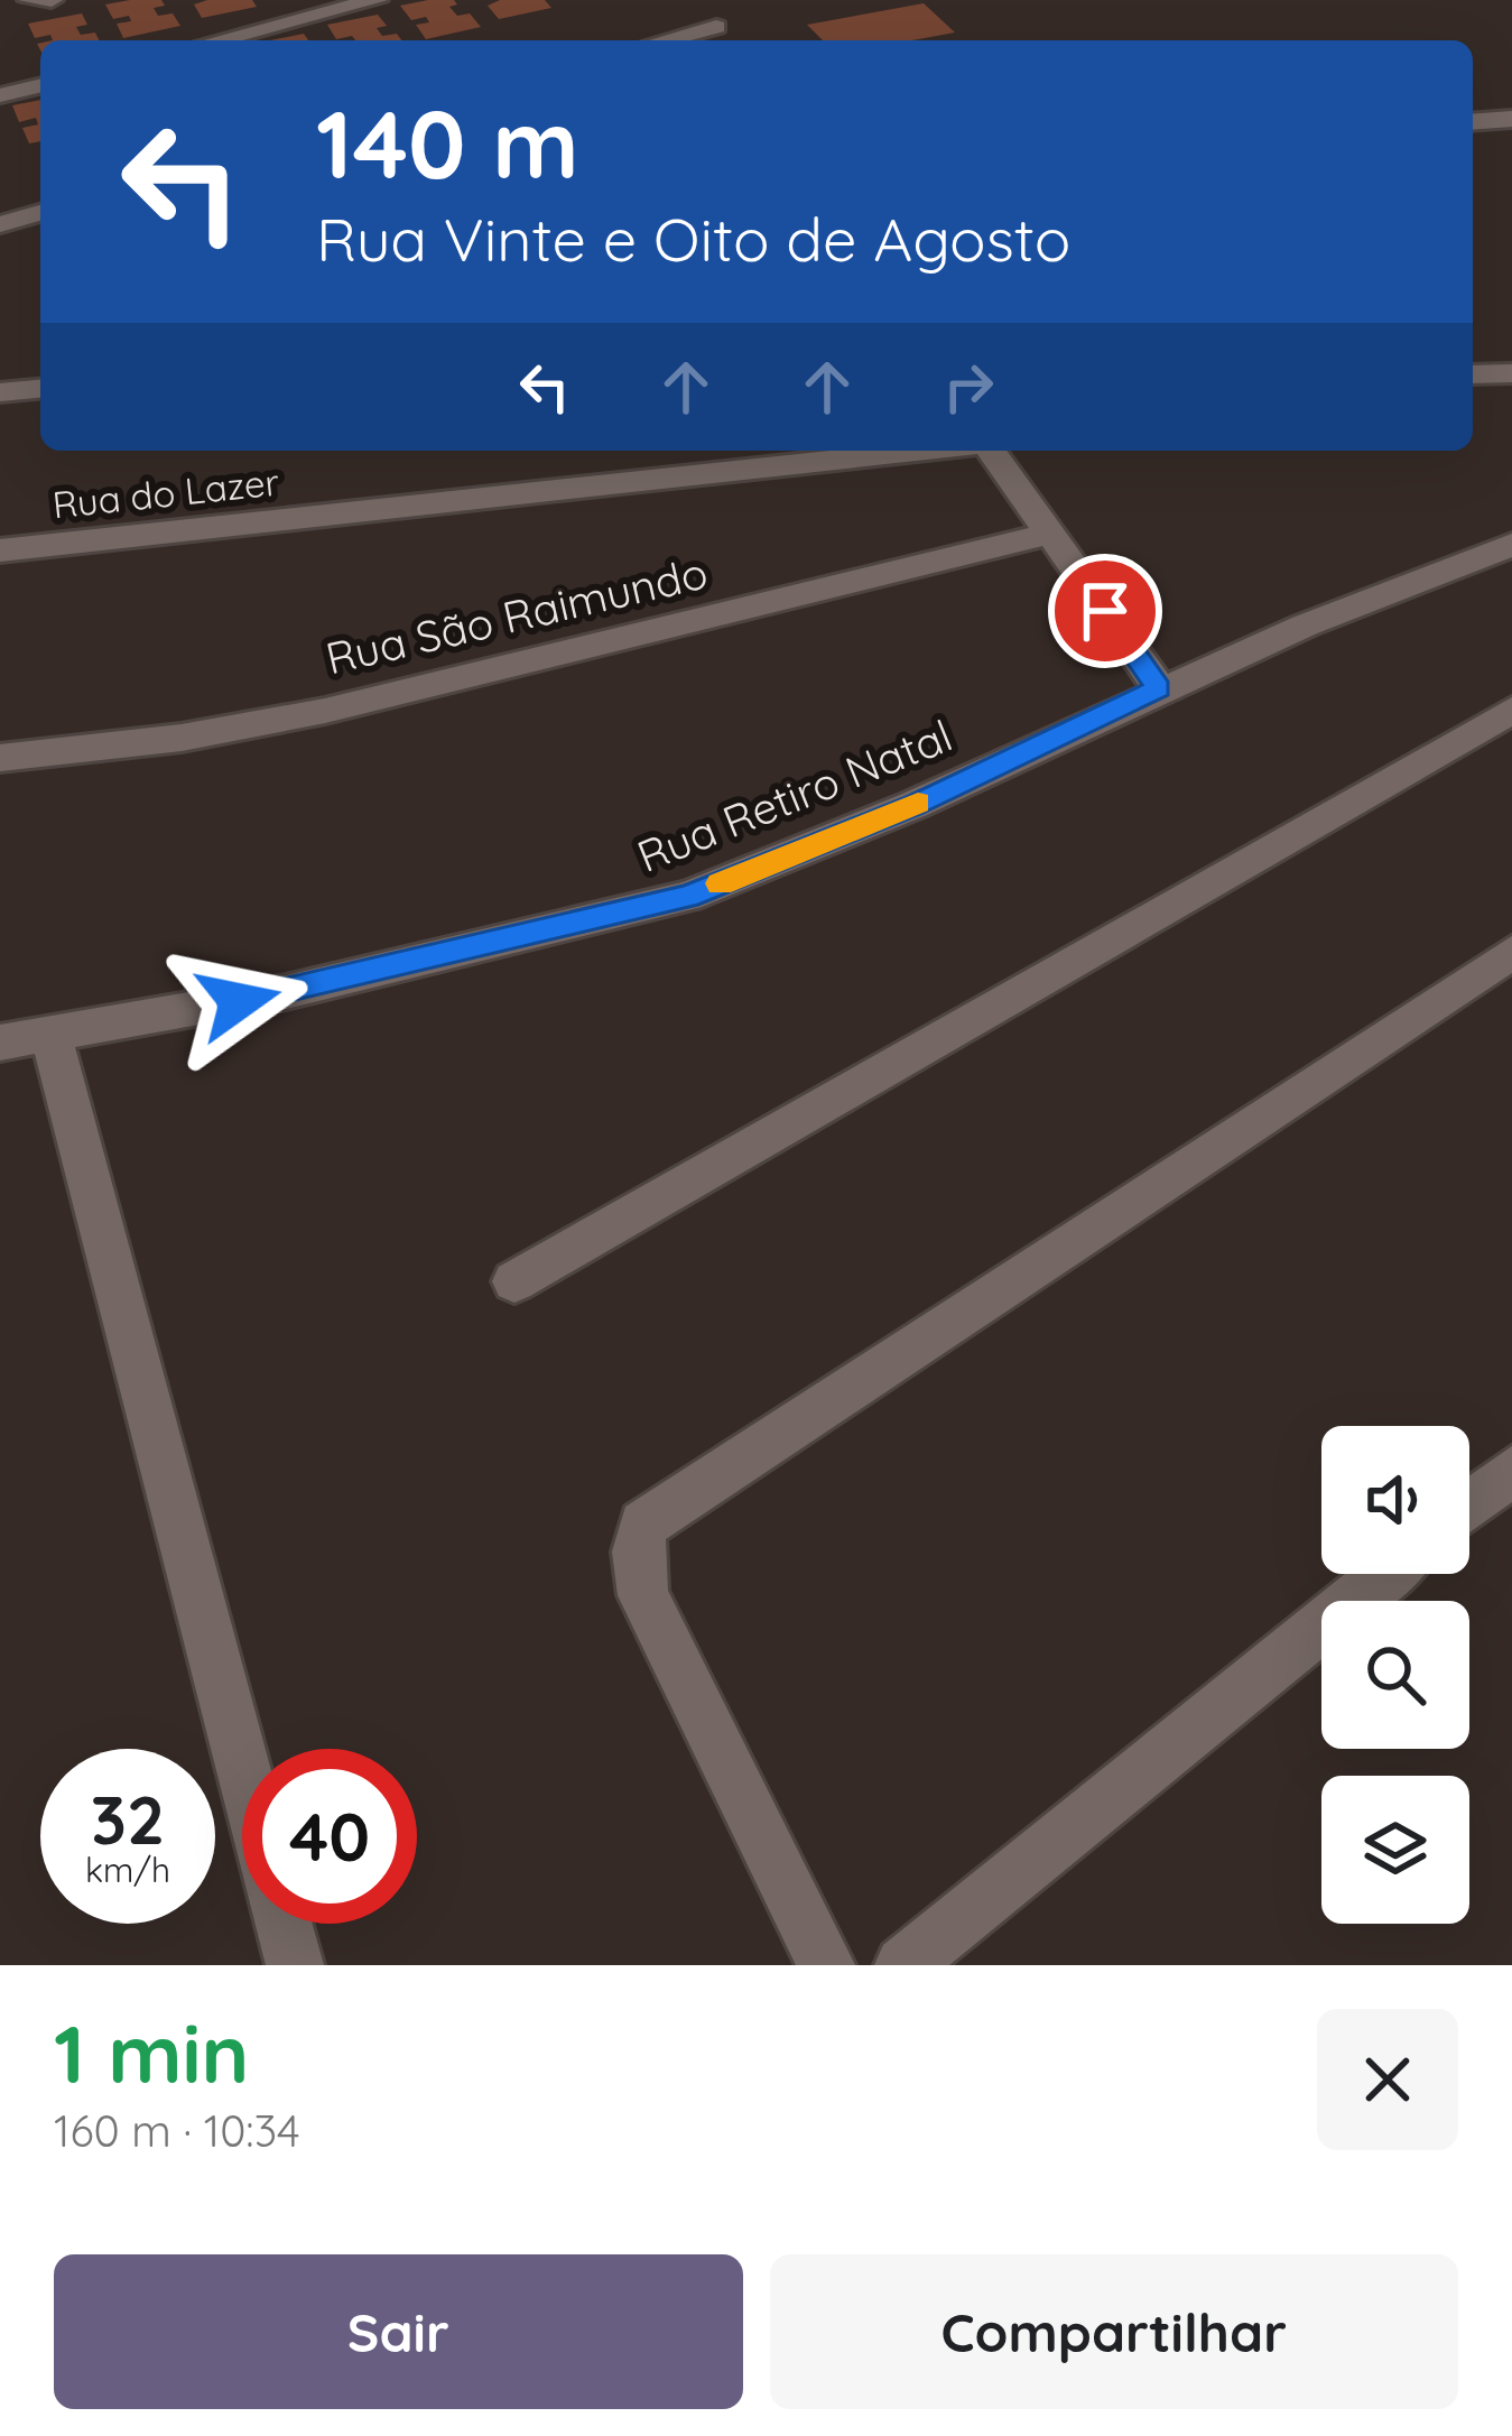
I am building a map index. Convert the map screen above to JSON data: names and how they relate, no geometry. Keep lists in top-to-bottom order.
{
  "streets": {
    "street": ["Rua do Lazer", "Rua São Raimundo", "Rua Retiro Natal"]
  },
  "page": {
    "turn": ["140 m", "Rua Vinte e Oito de Agosto"],
    "speed": "32 km/h",
    "limit": "40",
    "heading": ["1 min", "160 m · 10:34"],
    "buttons": ["Sair", "Compartilhar"]
  }
}
